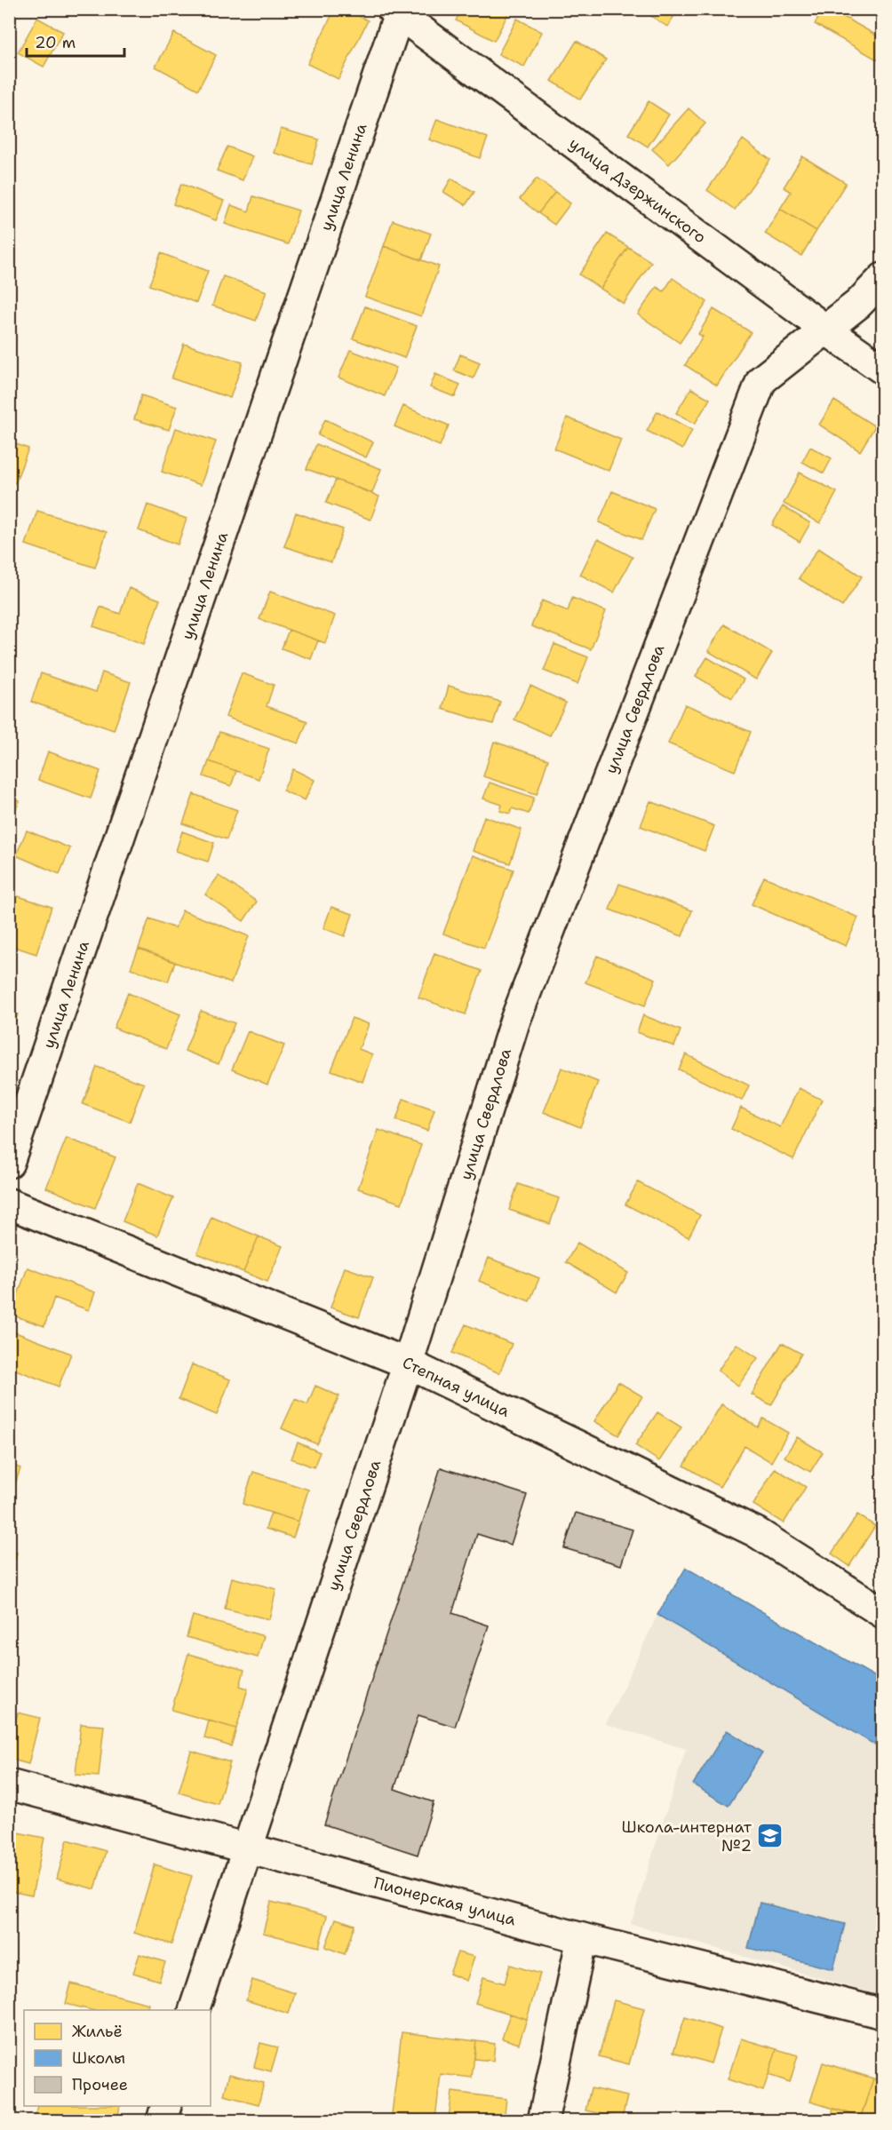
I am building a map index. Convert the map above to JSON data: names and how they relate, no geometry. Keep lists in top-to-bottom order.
{
  "streets": {
    "street": [
      "улица Ленина",
      "улица Дзержинского",
      "улица Свердлова",
      "Степная улица",
      "Пионерская улица"
    ]
  },
  "crossings": [
    ["улица Ленина", "улица Дзержинского"],
    ["улица Дзержинского", "улица Свердлова"],
    ["улица Свердлова", "Степная улица"],
    ["улица Свердлова", "Пионерская улица"]
  ],
  "places": {
    "school or university": ["Школа-интернат №2"]
  },
  "legend": ["Жильё", "Школы", "Прочее"],
  "scale_bar": "20 m"
}
